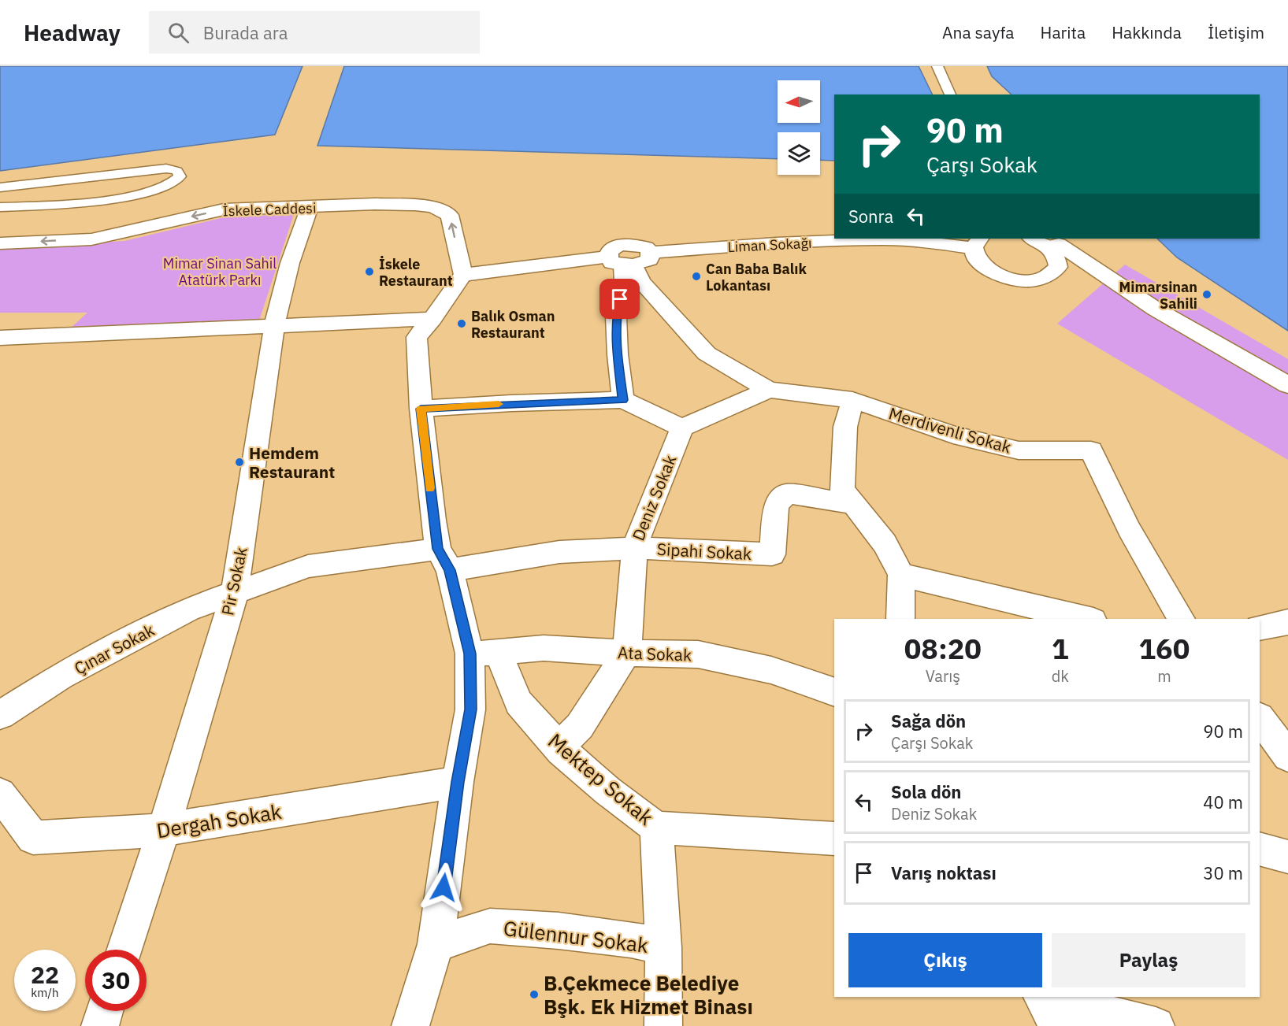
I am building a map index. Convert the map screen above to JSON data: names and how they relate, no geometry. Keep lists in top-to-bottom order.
{
  "streets": {
    "street": [
      "İskele Caddesi",
      "Liman Sokağı",
      "Merdivenli Sokak",
      "Deniz Sokak",
      "Sipahi Sokak",
      "Pir Sokak",
      "Çınar Sokak",
      "Ata Sokak",
      "Mektep Sokak",
      "Dergah Sokak",
      "Gülennur Sokak"
    ]
  },
  "crossings": [
    ["İskele Caddesi", "Liman Sokağı"],
    ["İskele Caddesi", "Pir Sokak"],
    ["Deniz Sokak", "Sipahi Sokak"],
    ["Deniz Sokak", "Ata Sokak"],
    ["Deniz Sokak", "Mektep Sokak"],
    ["Sipahi Sokak", "Pir Sokak"],
    ["Sipahi Sokak", "Çınar Sokak"],
    ["Pir Sokak", "Çınar Sokak"],
    ["Pir Sokak", "Dergah Sokak"],
    ["Ata Sokak", "Mektep Sokak"]
  ],
  "parks": ["Mimar Sinan Sahil Atatürk Parkı"],
  "places": [
    "İskele Restaurant",
    "Can Baba Balık Lokantası",
    "Mimarsinan Sahili",
    "Balık Osman Restaurant",
    "Hemdem Restaurant",
    "B.Çekmece Belediye Bşk. Ek Hizmet Binası"
  ],
  "north": "left",
  "page": {
    "header": "Headway",
    "search": "Burada ara",
    "nav": [
      "Ana sayfa",
      "Harita",
      "Hakkında",
      "İletişim"
    ],
    "turn": ["90 m", "Çarşı Sokak"],
    "then": "Sonra",
    "eta": [
      "08:20",
      "Varış",
      "1",
      "dk",
      "160",
      "m"
    ],
    "list": [
      {
        "name": "Sağa dön",
        "note": "Çarşı Sokak",
        "value": "90 m"
      },
      {
        "name": "Sola dön",
        "note": "Deniz Sokak",
        "value": "40 m"
      },
      {
        "name": "Varış noktası",
        "value": "30 m"
      }
    ],
    "buttons": ["Çıkış", "Paylaş"],
    "speed": "22 km/h",
    "limit": "30"
  }
}
